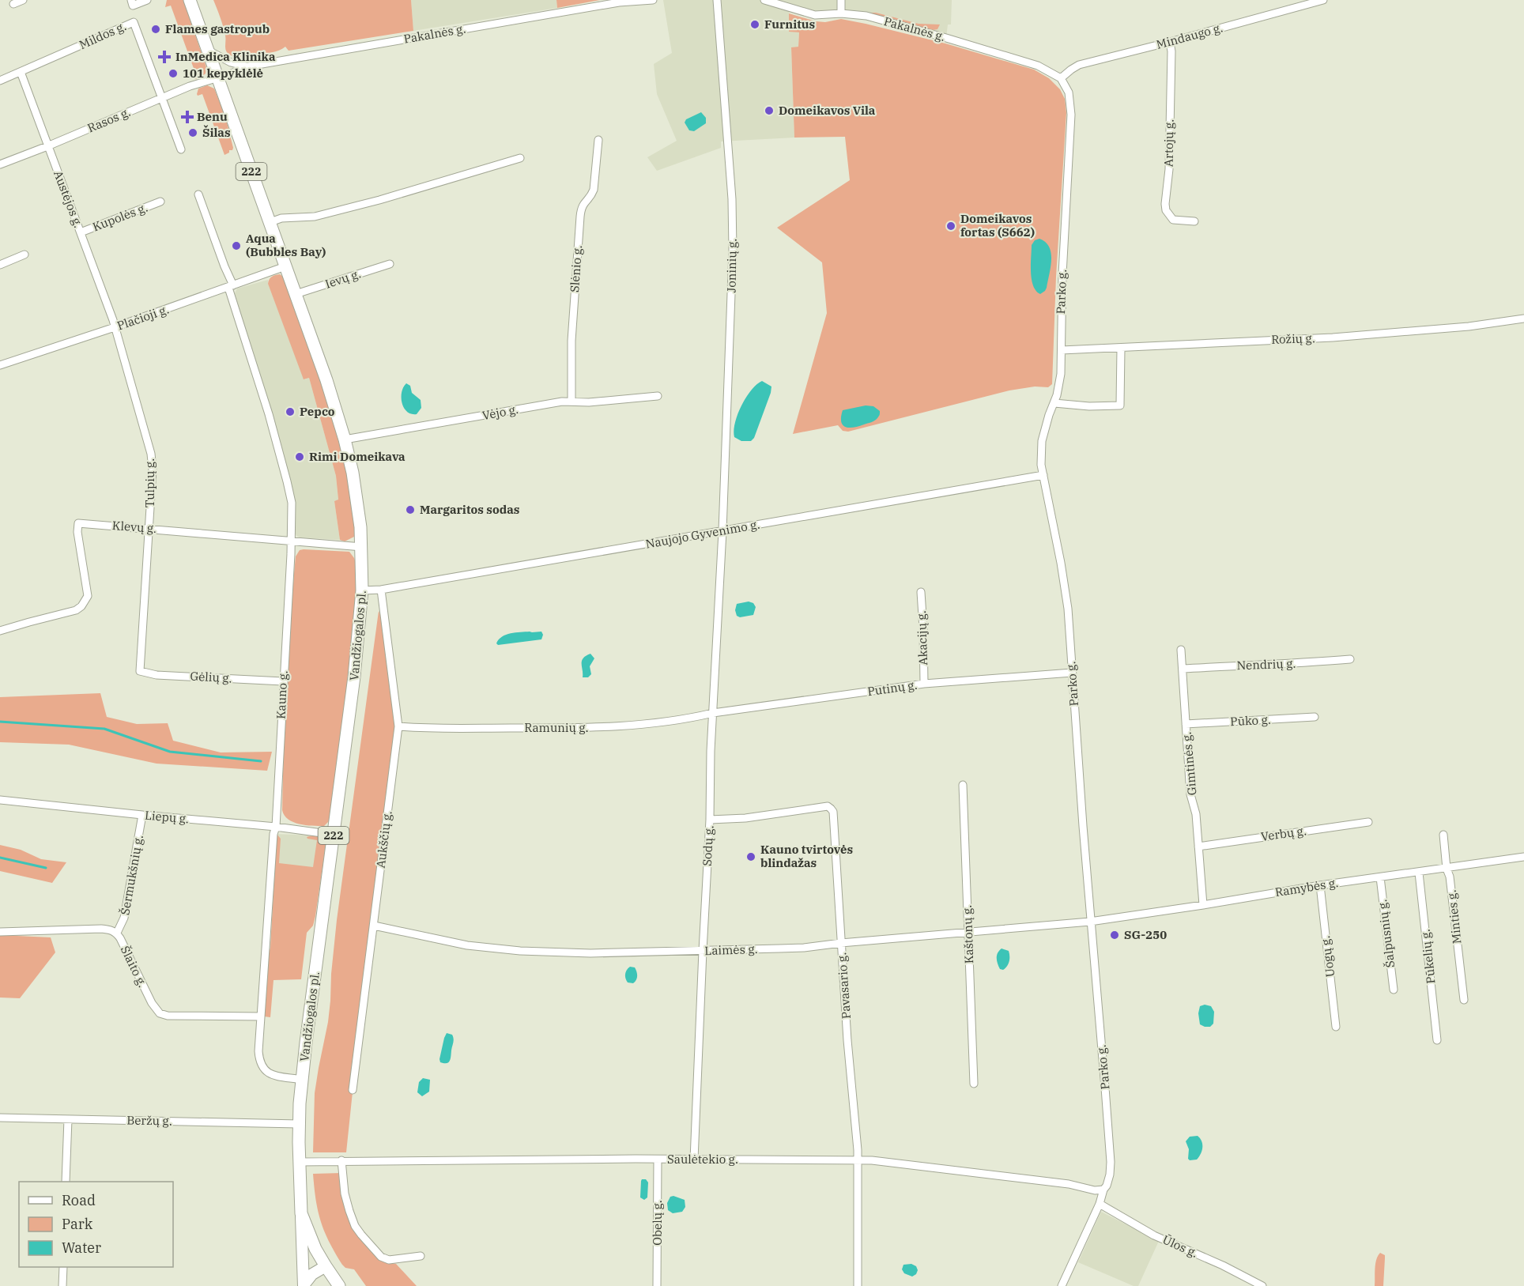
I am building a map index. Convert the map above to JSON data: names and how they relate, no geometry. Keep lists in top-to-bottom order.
{
  "streets": {
    "main road": ["222", "Vandžiogalos pl."],
    "street": [
      "Pakalnės g.",
      "Mildos g.",
      "Mindaugo g.",
      "Rasos g.",
      "Artojų g.",
      "Austėjos g.",
      "Kupolės g.",
      "Joninių g.",
      "Slėnio g.",
      "Ievų g.",
      "Parko g.",
      "Plačioji g.",
      "Rožių g.",
      "Vėjo g.",
      "Tulpių g.",
      "Klevų g.",
      "Naujojo Gyvenimo g.",
      "Akacijų g.",
      "Nendrių g.",
      "Gėlių g.",
      "Putinų g.",
      "Kauno g.",
      "Pūko g.",
      "Ramunių g.",
      "Gimtinės g.",
      "Liepų g.",
      "Verbų g.",
      "Aukščių g.",
      "Sodų g.",
      "Šermukšnių g.",
      "Ramybės g.",
      "Minties g.",
      "Šalpusnių g.",
      "Kaštonų g.",
      "Laimės g.",
      "Uogų g.",
      "Pūkelių g.",
      "Šlaito g.",
      "Pavasario g.",
      "Beržų g.",
      "Saulėtekio g.",
      "Obelų g.",
      "Ūlos g."
    ]
  },
  "crossings": [
    ["Pakalnės g.", "Mindaugo g."],
    ["Pakalnės g.", "Rasos g."],
    ["Pakalnės g.", "Parko g."],
    ["Pakalnės g.", "Vandžiogalos pl."],
    ["Mildos g.", "Rasos g."],
    ["Mildos g.", "Austėjos g."],
    ["Mindaugo g.", "Artojų g."],
    ["Mindaugo g.", "Parko g."],
    ["Rasos g.", "Austėjos g."],
    ["Rasos g.", "Vandžiogalos pl."],
    ["Austėjos g.", "Kupolės g."],
    ["Austėjos g.", "Plačioji g."],
    ["Austėjos g.", "Tulpių g."],
    ["Joninių g.", "Naujojo Gyvenimo g."],
    ["Joninių g.", "Sodų g."],
    ["Slėnio g.", "Vėjo g."],
    ["Ievų g.", "Vandžiogalos pl."],
    ["Parko g.", "Rožių g."],
    ["Parko g.", "Naujojo Gyvenimo g."],
    ["Parko g.", "Putinų g."],
    ["Parko g.", "Ramybės g."],
    ["Parko g.", "Laimės g."],
    ["Parko g.", "Saulėtekio g."],
    ["Parko g.", "Ūlos g."],
    ["Plačioji g.", "Tulpių g."],
    ["Plačioji g.", "Vandžiogalos pl."],
    ["Plačioji g.", "Kauno g."],
    ["Vėjo g.", "Vandžiogalos pl."],
    ["Tulpių g.", "Klevų g."],
    ["Tulpių g.", "Gėlių g."],
    ["Klevų g.", "Vandžiogalos pl."],
    ["Klevų g.", "Kauno g."],
    ["Naujojo Gyvenimo g.", "Vandžiogalos pl."],
    ["Naujojo Gyvenimo g.", "Aukščių g."],
    ["Naujojo Gyvenimo g.", "Sodų g."],
    ["Vandžiogalos pl.", "Kauno g."],
    ["Vandžiogalos pl.", "Liepų g."],
    ["Vandžiogalos pl.", "Beržų g."],
    ["Vandžiogalos pl.", "Saulėtekio g."],
    ["Akacijų g.", "Putinų g."],
    ["Nendrių g.", "Gimtinės g."],
    ["Gėlių g.", "Kauno g."],
    ["Putinų g.", "Ramunių g."],
    ["Putinų g.", "Sodų g."],
    ["Kauno g.", "Liepų g."],
    ["Kauno g.", "Šlaito g."],
    ["Pūko g.", "Gimtinės g."],
    ["Ramunių g.", "Aukščių g."],
    ["Ramunių g.", "Sodų g."],
    ["Gimtinės g.", "Verbų g."],
    ["Gimtinės g.", "Ramybės g."],
    ["Liepų g.", "Šermukšnių g."],
    ["Aukščių g.", "Laimės g."],
    ["Sodų g.", "Laimės g."],
    ["Sodų g.", "Pavasario g."],
    ["Sodų g.", "Saulėtekio g."],
    ["Šermukšnių g.", "Šlaito g."],
    ["Ramybės g.", "Minties g."],
    ["Ramybės g.", "Šalpusnių g."],
    ["Ramybės g.", "Laimės g."],
    ["Ramybės g.", "Uogų g."],
    ["Ramybės g.", "Pūkelių g."],
    ["Kaštonų g.", "Laimės g."],
    ["Laimės g.", "Pavasario g."],
    ["Pavasario g.", "Saulėtekio g."],
    ["Saulėtekio g.", "Obelų g."]
  ],
  "places": {
    "other": [
      "Furnitus",
      "Flames gastropub",
      "101 kepyklėlė",
      "Domeikavos Vila",
      "Šilas",
      "Domeikavos fortas (S662)",
      "Aqua (Bubbles Bay)",
      "Pepco",
      "Rimi Domeikava",
      "Margaritos sodas",
      "Kauno tvirtovės blindažas",
      "SG-250"
    ],
    "health": ["InMedica Klinika", "Benu"]
  },
  "legend": ["Road", "Park", "Water"]
}
